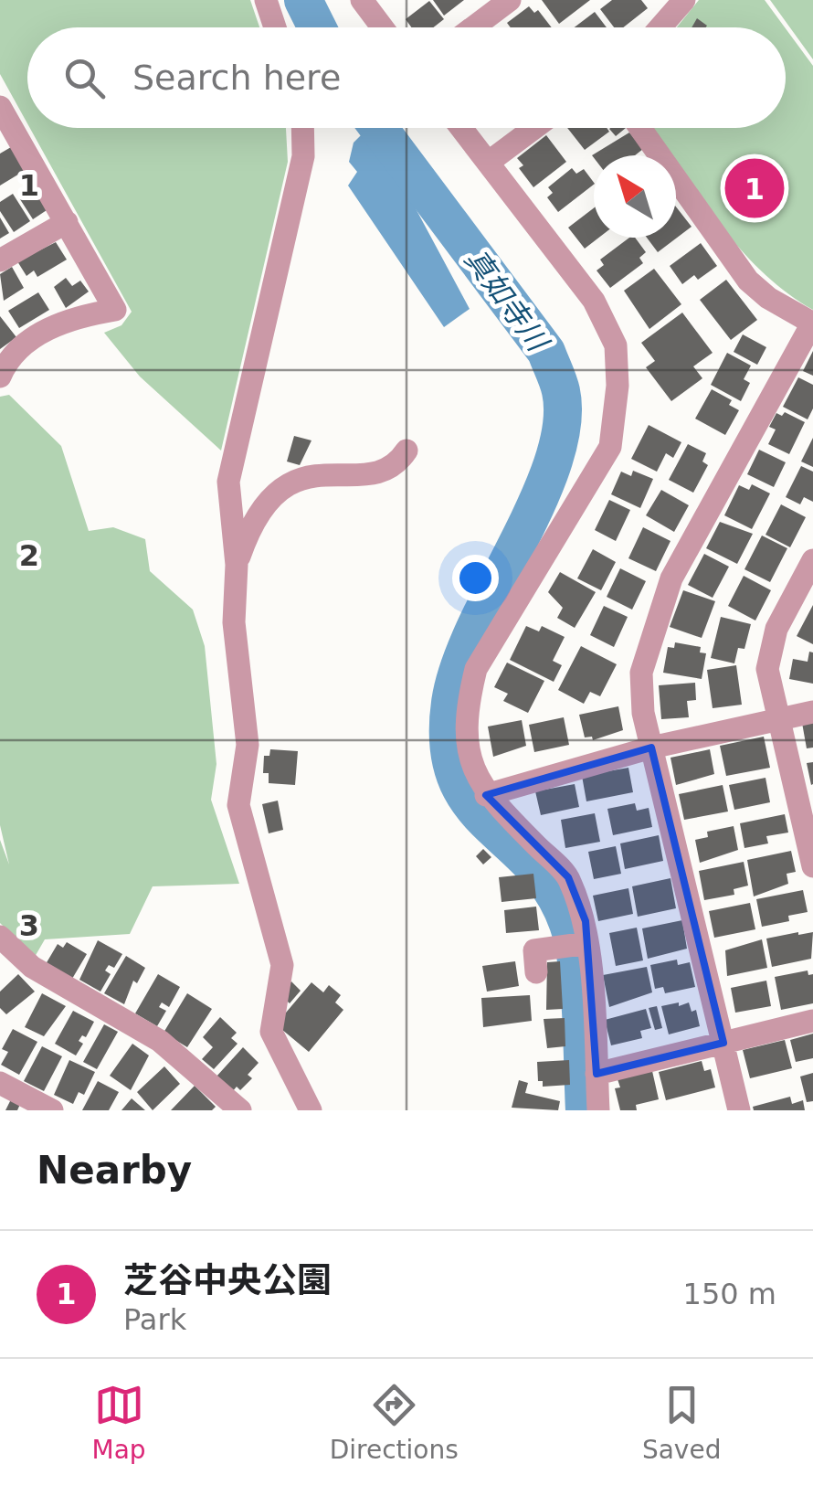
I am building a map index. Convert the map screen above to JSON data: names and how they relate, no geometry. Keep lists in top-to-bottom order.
{
  "water": ["真如寺川"],
  "north": "top left",
  "page": {
    "search": "Search here",
    "pins": "1",
    "heading": "Nearby",
    "list": [
      {
        "mark": "1",
        "name": "芝谷中央公園",
        "note": "Park",
        "value": "150 m"
      }
    ],
    "nav": ["Map", "Directions", "Saved"]
  },
  "grid": {
    "rows": ["1", "2", "3"]
  }
}
